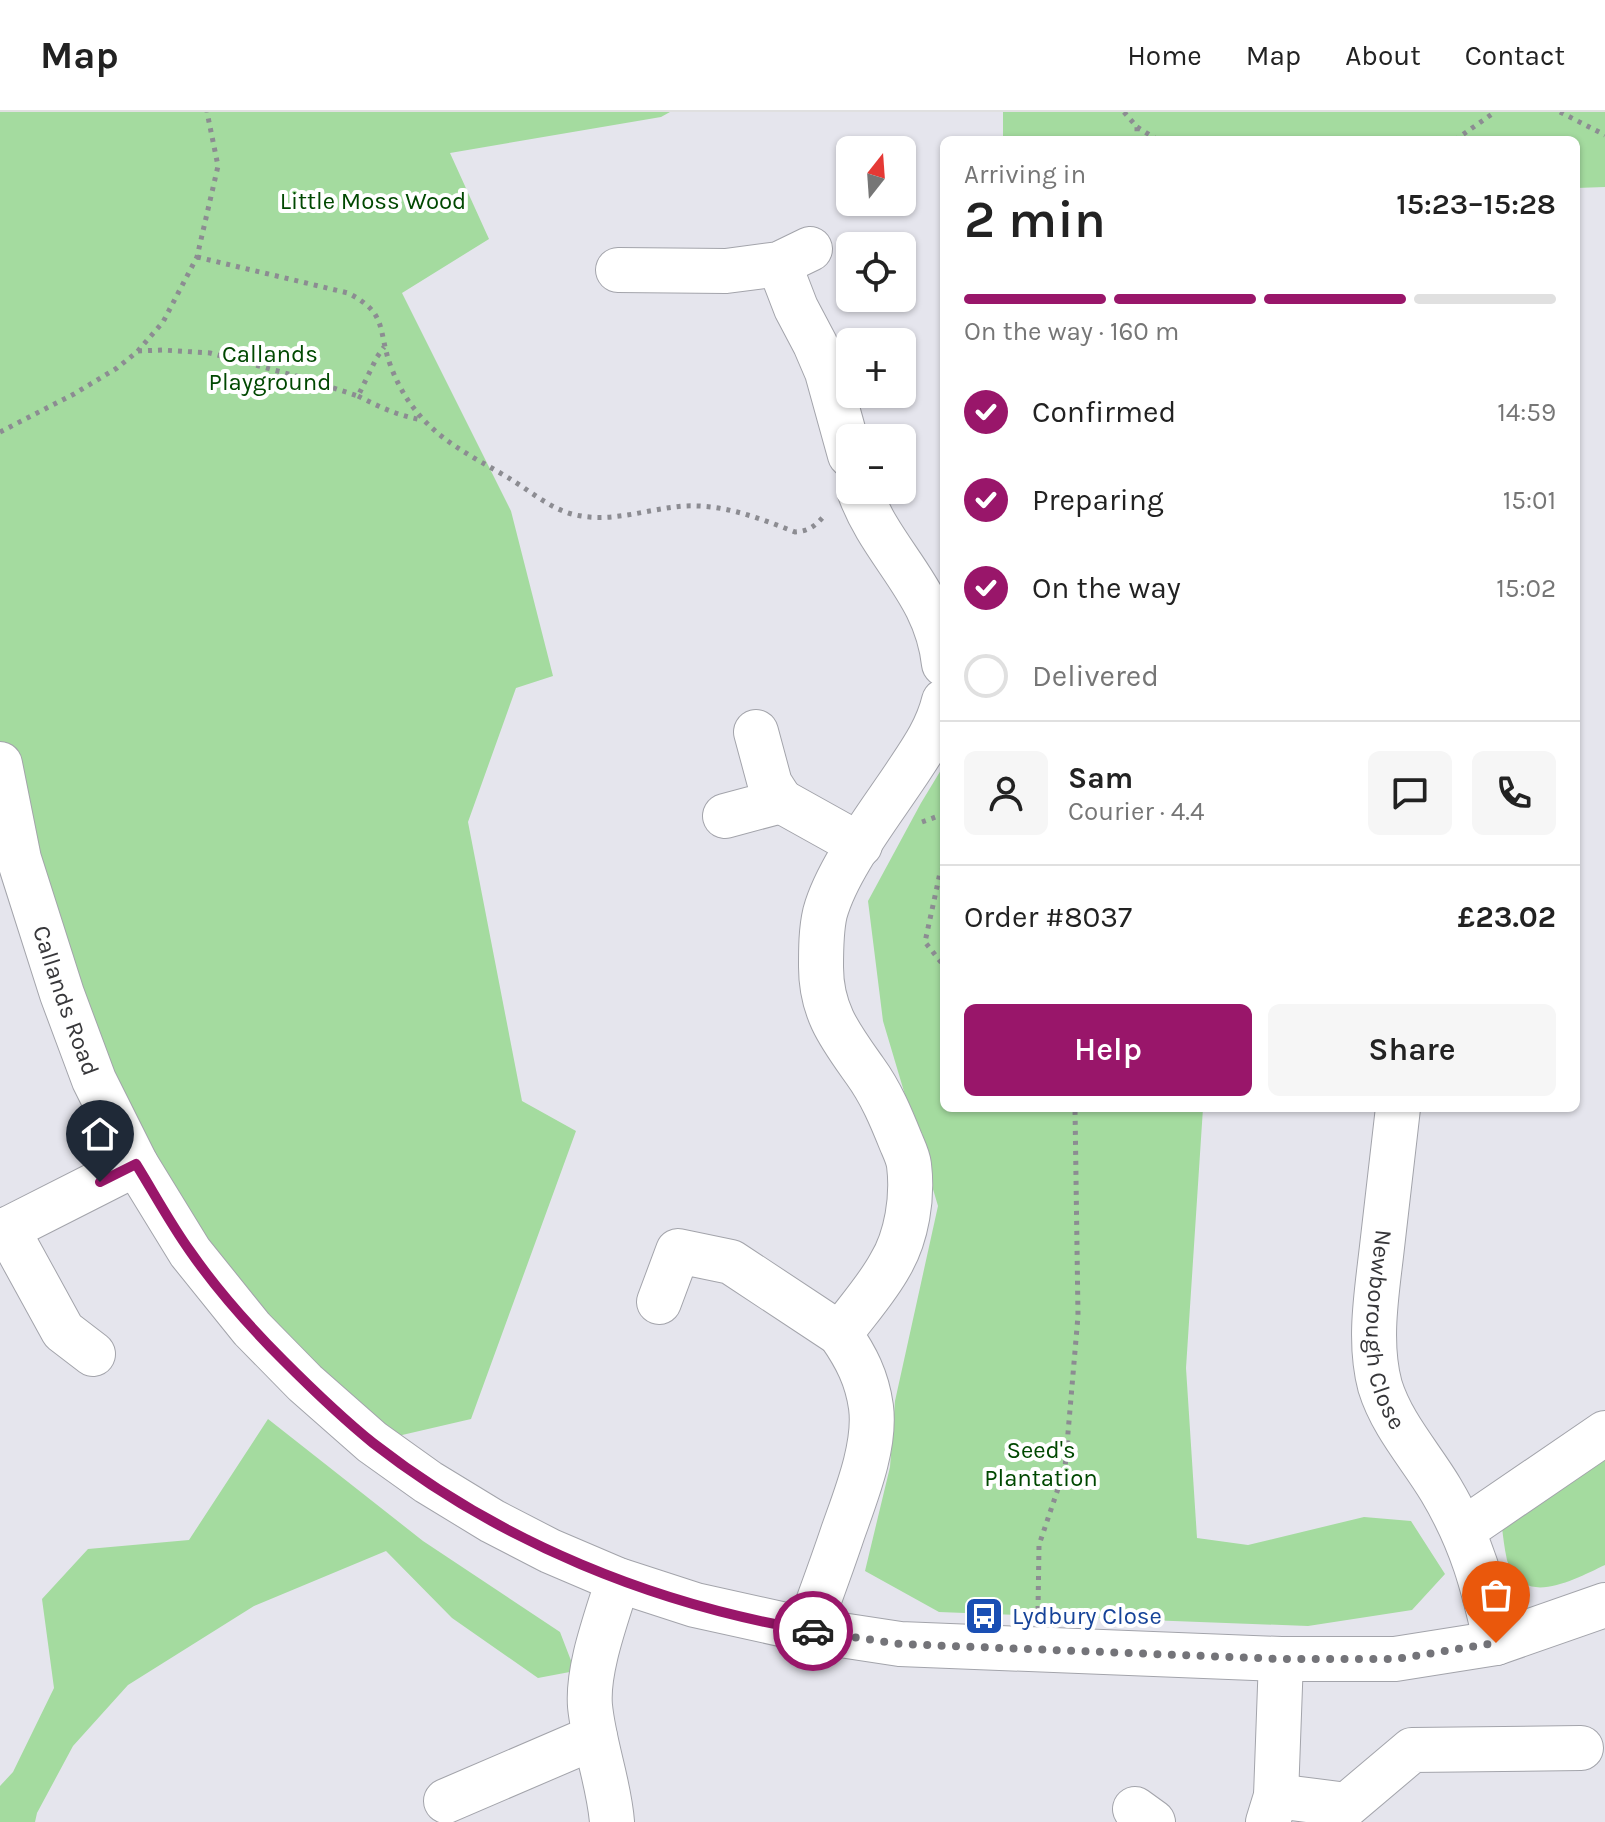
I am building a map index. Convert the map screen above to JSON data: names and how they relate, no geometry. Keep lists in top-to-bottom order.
{
  "streets": {
    "street": ["Callands Road", "Newborough Close"]
  },
  "crossings": [
    ["Callands Road", "Newborough Close"]
  ],
  "parks": ["Little Moss Wood", "Callands Playground", "Seed's Plantation"],
  "places": {
    "bus stop": ["Lydbury Close"]
  },
  "north": "top",
  "page": {
    "header": "Map",
    "nav": [
      "Home",
      "Map",
      "About",
      "Contact"
    ],
    "map_buttons": ["+", "−"],
    "heading": ["2 min", "Arriving in", "15:23–15:28"],
    "panel": [
      "Sam",
      "Courier · 4.4",
      "Order #8037",
      "£23.02"
    ],
    "bar": "On the way · 160 m",
    "list": [
      ["Confirmed", "14:59"],
      ["Preparing", "15:01"],
      ["On the way", "15:02"],
      "Delivered"
    ],
    "buttons": ["Help", "Share"]
  }
}
